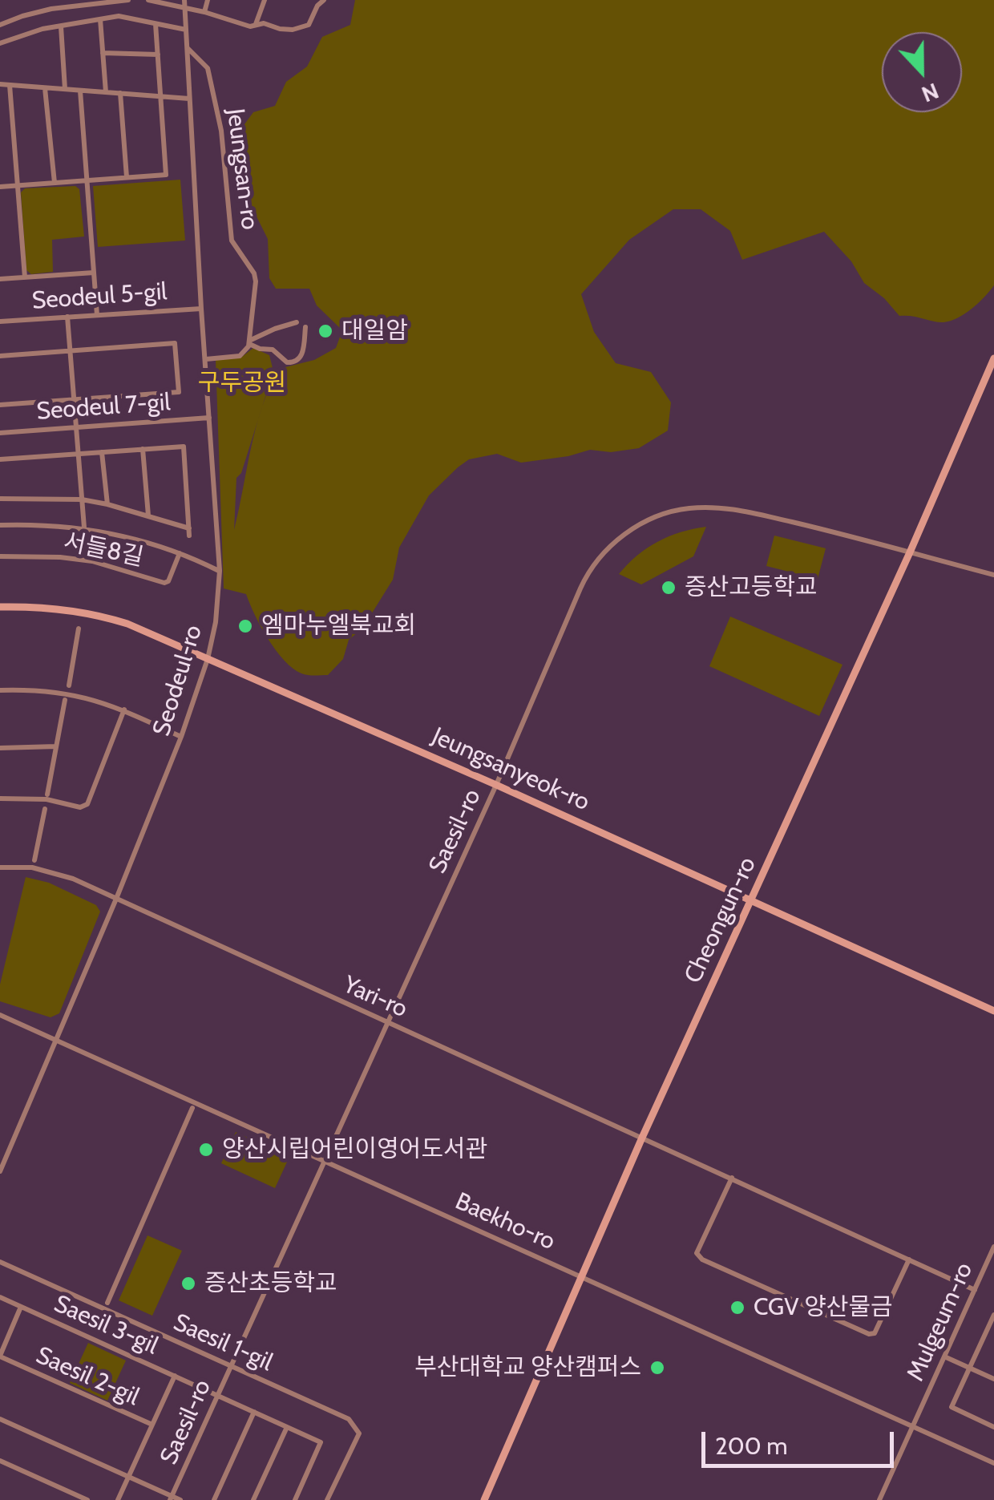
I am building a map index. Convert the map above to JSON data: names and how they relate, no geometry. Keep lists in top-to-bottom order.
{
  "streets": {
    "street": [
      "Jeungsan-ro",
      "Seodeul 5-gil",
      "Seodeul 7-gil",
      "서들8길",
      "Seodeul-ro",
      "Jeungsanyeok-ro",
      "Saesil-ro",
      "Cheongun-ro",
      "Yari-ro",
      "Baekho-ro",
      "Mulgeum-ro",
      "Saesil 3-gil",
      "Saesil 1-gil",
      "Saesil 2-gil"
    ]
  },
  "crossings": [
    ["Jeungsan-ro", "Seodeul-ro"],
    ["Seodeul 5-gil", "Seodeul-ro"],
    ["Seodeul 7-gil", "Seodeul-ro"],
    ["서들8길", "Seodeul-ro"],
    ["Seodeul-ro", "Jeungsanyeok-ro"],
    ["Seodeul-ro", "Yari-ro"],
    ["Seodeul-ro", "Baekho-ro"],
    ["Jeungsanyeok-ro", "Saesil-ro"],
    ["Jeungsanyeok-ro", "Cheongun-ro"],
    ["Saesil-ro", "Cheongun-ro"],
    ["Saesil-ro", "Yari-ro"],
    ["Saesil-ro", "Baekho-ro"],
    ["Saesil-ro", "Saesil 3-gil"],
    ["Saesil-ro", "Saesil 1-gil"],
    ["Cheongun-ro", "Yari-ro"],
    ["Cheongun-ro", "Baekho-ro"],
    ["Yari-ro", "Mulgeum-ro"],
    ["Baekho-ro", "Mulgeum-ro"],
    ["Saesil 3-gil", "Saesil 2-gil"]
  ],
  "parks": ["구두공원"],
  "places": [
    "대일암",
    "증산고등학교",
    "엠마누엘북교회",
    "양산시립어린이영어도서관",
    "증산초등학교",
    "CGV 양산물금",
    "부산대학교 양산캠퍼스"
  ],
  "scale_bar": "200 m",
  "north": "bottom"
}
